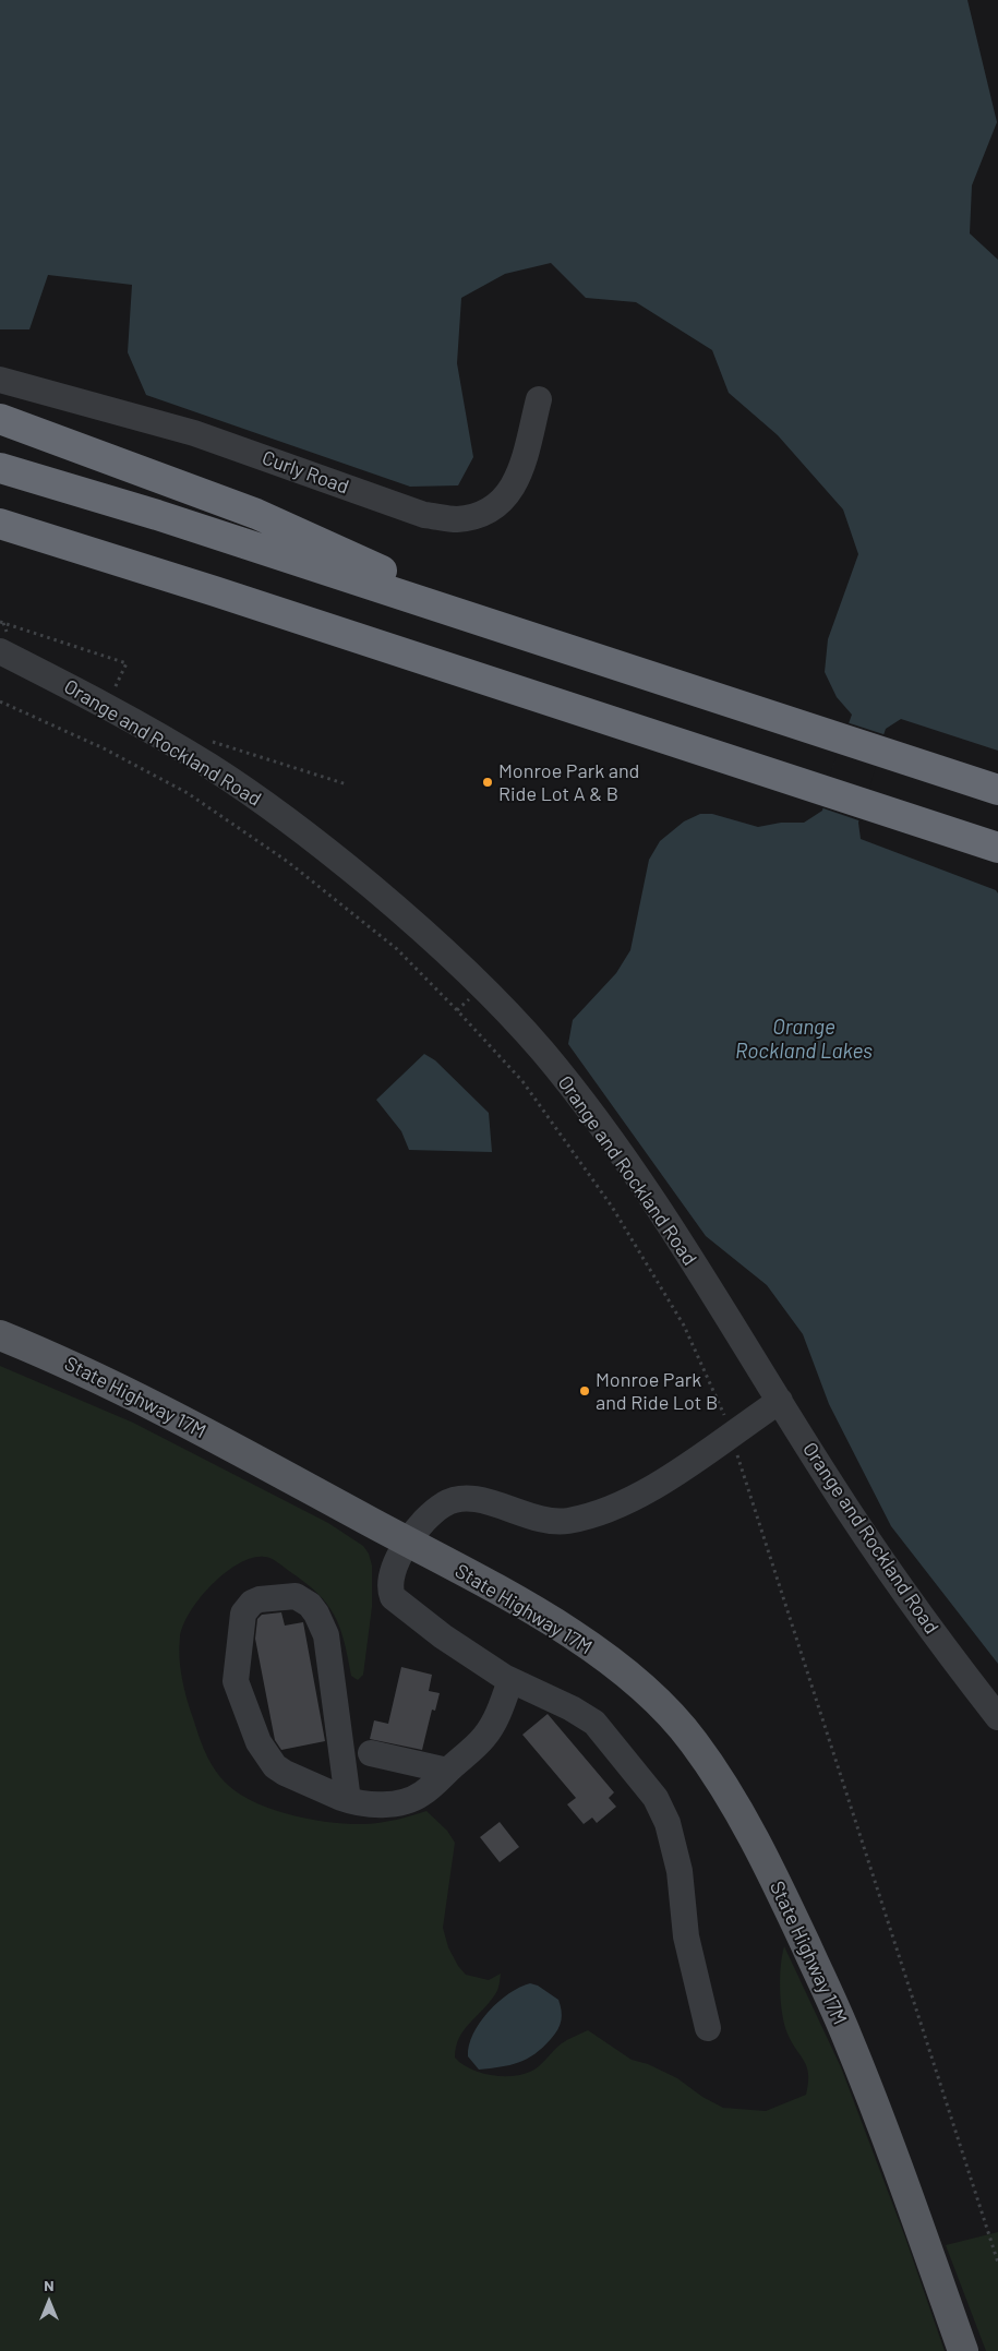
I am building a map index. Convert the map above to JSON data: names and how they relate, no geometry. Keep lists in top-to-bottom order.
{
  "streets": {
    "main road": ["State Highway 17M"],
    "street": ["Curly Road", "Orange and Rockland Road"]
  },
  "water": ["Orange Rockland Lakes"],
  "places": ["Monroe Park and Ride Lot A & B", "Monroe Park and Ride Lot B"],
  "north": "top"
}
